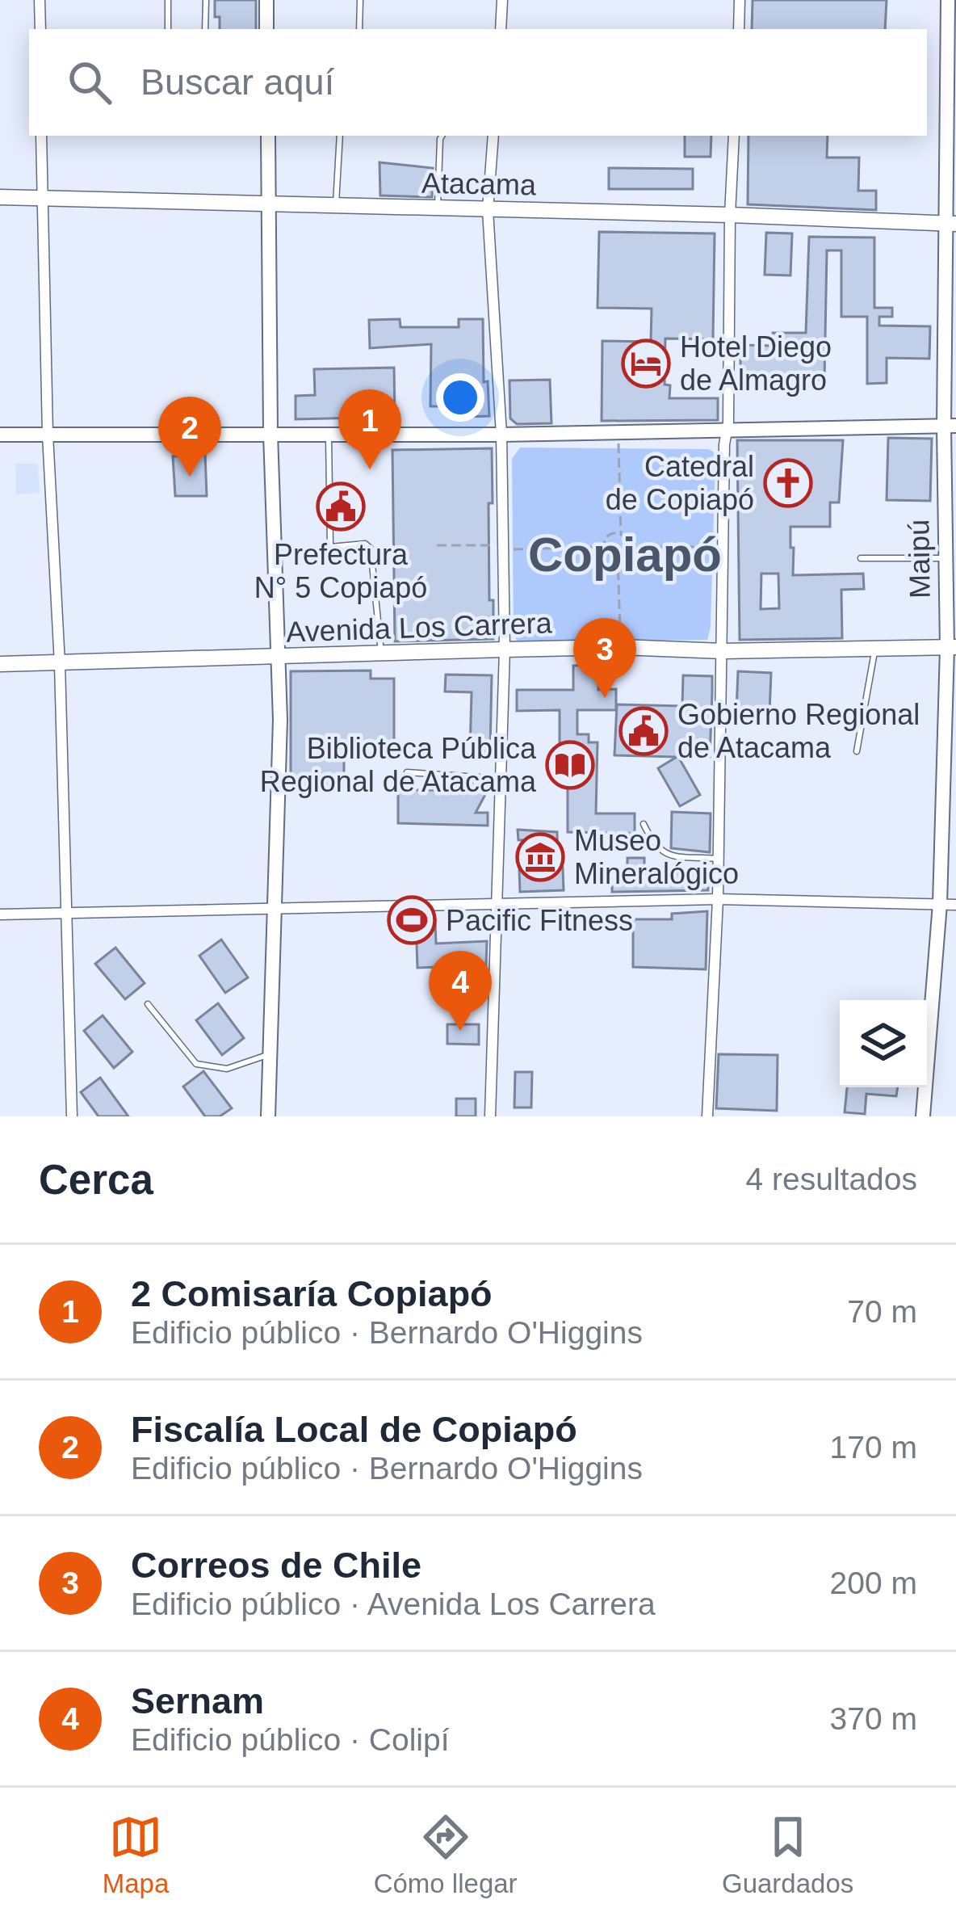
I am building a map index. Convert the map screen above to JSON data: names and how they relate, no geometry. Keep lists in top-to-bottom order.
{
  "streets": {
    "main road": ["Atacama", "Maipú", "Avenida Los Carrera"]
  },
  "crossings": [
    ["Atacama", "Maipú"],
    ["Maipú", "Avenida Los Carrera"]
  ],
  "districts": ["Copiapó"],
  "places": {
    "hotel": ["Hotel Diego de Almagro"],
    "church": ["Catedral de Copiapó"],
    "public building": ["Prefectura N° 5 Copiapó", "Gobierno Regional de Atacama"],
    "library": ["Biblioteca Pública Regional de Atacama"],
    "museum": ["Museo Mineralógico"],
    "sports": ["Pacific Fitness"]
  },
  "page": {
    "search": "Buscar aquí",
    "pins": [
      "1",
      "2",
      "3",
      "4"
    ],
    "heading": ["Cerca", "4 resultados"],
    "list": [
      {
        "mark": "1",
        "name": "2 Comisaría Copiapó",
        "note": "Edificio público · Bernardo O'Higgins",
        "value": "70 m"
      },
      {
        "mark": "2",
        "name": "Fiscalía Local de Copiapó",
        "note": "Edificio público · Bernardo O'Higgins",
        "value": "170 m"
      },
      {
        "mark": "3",
        "name": "Correos de Chile",
        "note": "Edificio público · Avenida Los Carrera",
        "value": "200 m"
      },
      {
        "mark": "4",
        "name": "Sernam",
        "note": "Edificio público · Colipí",
        "value": "370 m"
      }
    ],
    "nav": ["Mapa", "Cómo llegar", "Guardados"]
  }
}
